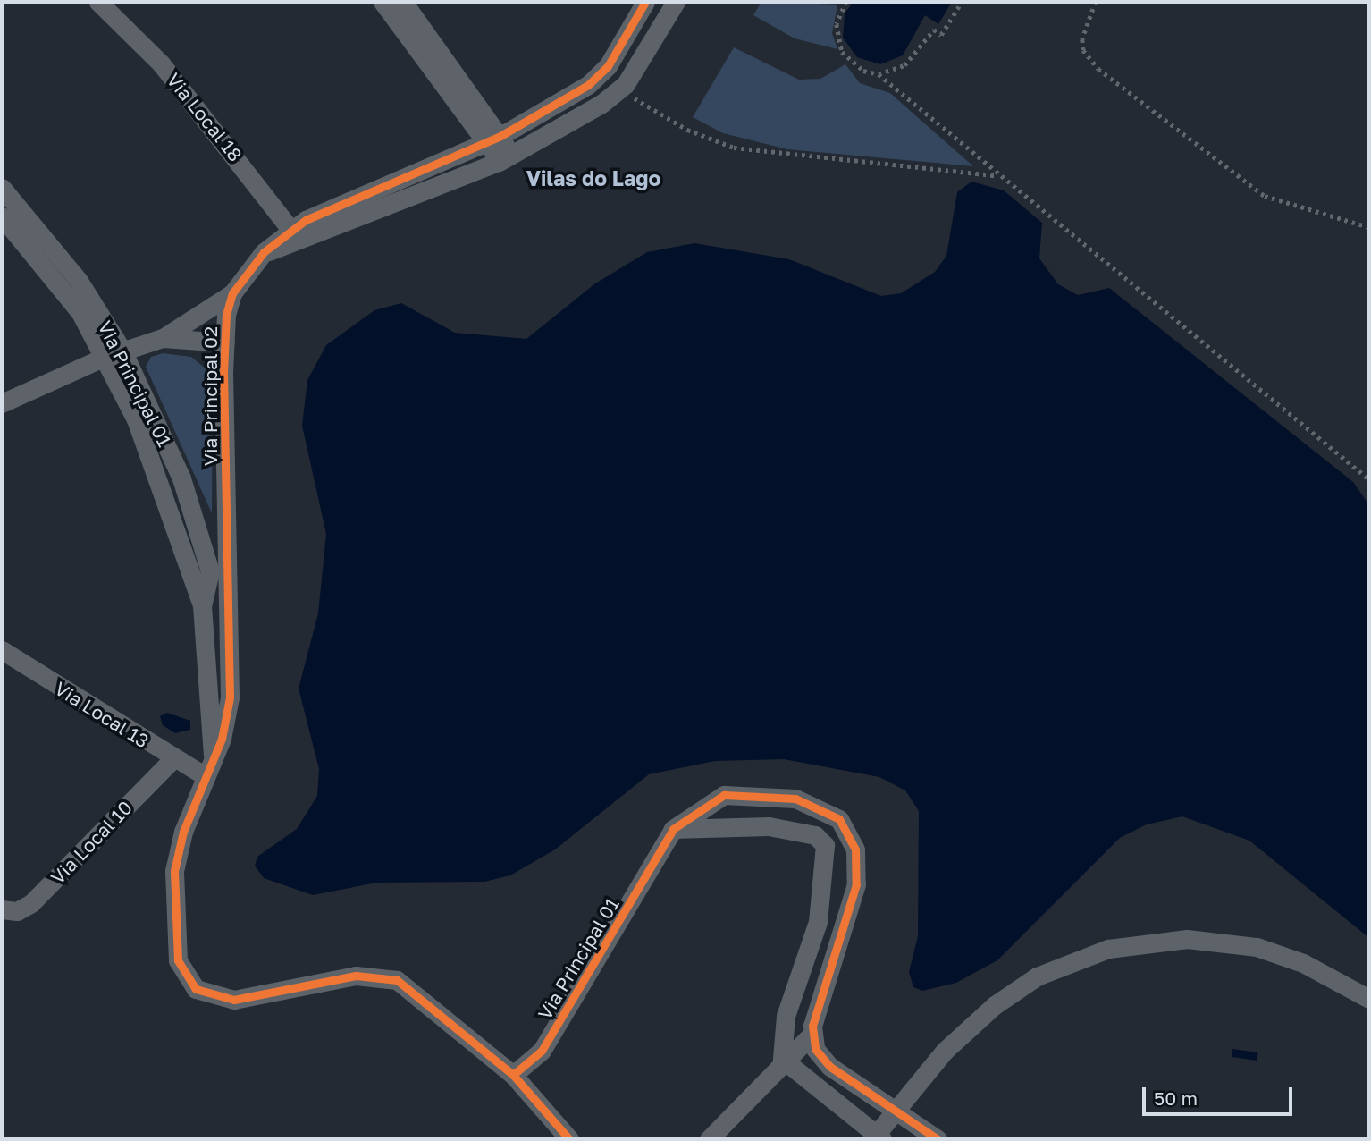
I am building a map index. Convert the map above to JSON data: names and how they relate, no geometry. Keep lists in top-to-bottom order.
{
  "streets": {
    "street": [
      "Via Local 18",
      "Via Principal 01",
      "Via Principal 02",
      "Via Local 13",
      "Via Local 10"
    ]
  },
  "crossings": [
    ["Via Local 18", "Via Principal 02"],
    ["Via Principal 01", "Via Principal 02"],
    ["Via Principal 01", "Via Local 13"],
    ["Via Local 13", "Via Local 10"]
  ],
  "districts": ["Vilas do Lago"],
  "scale_bar": "50 m"
}
